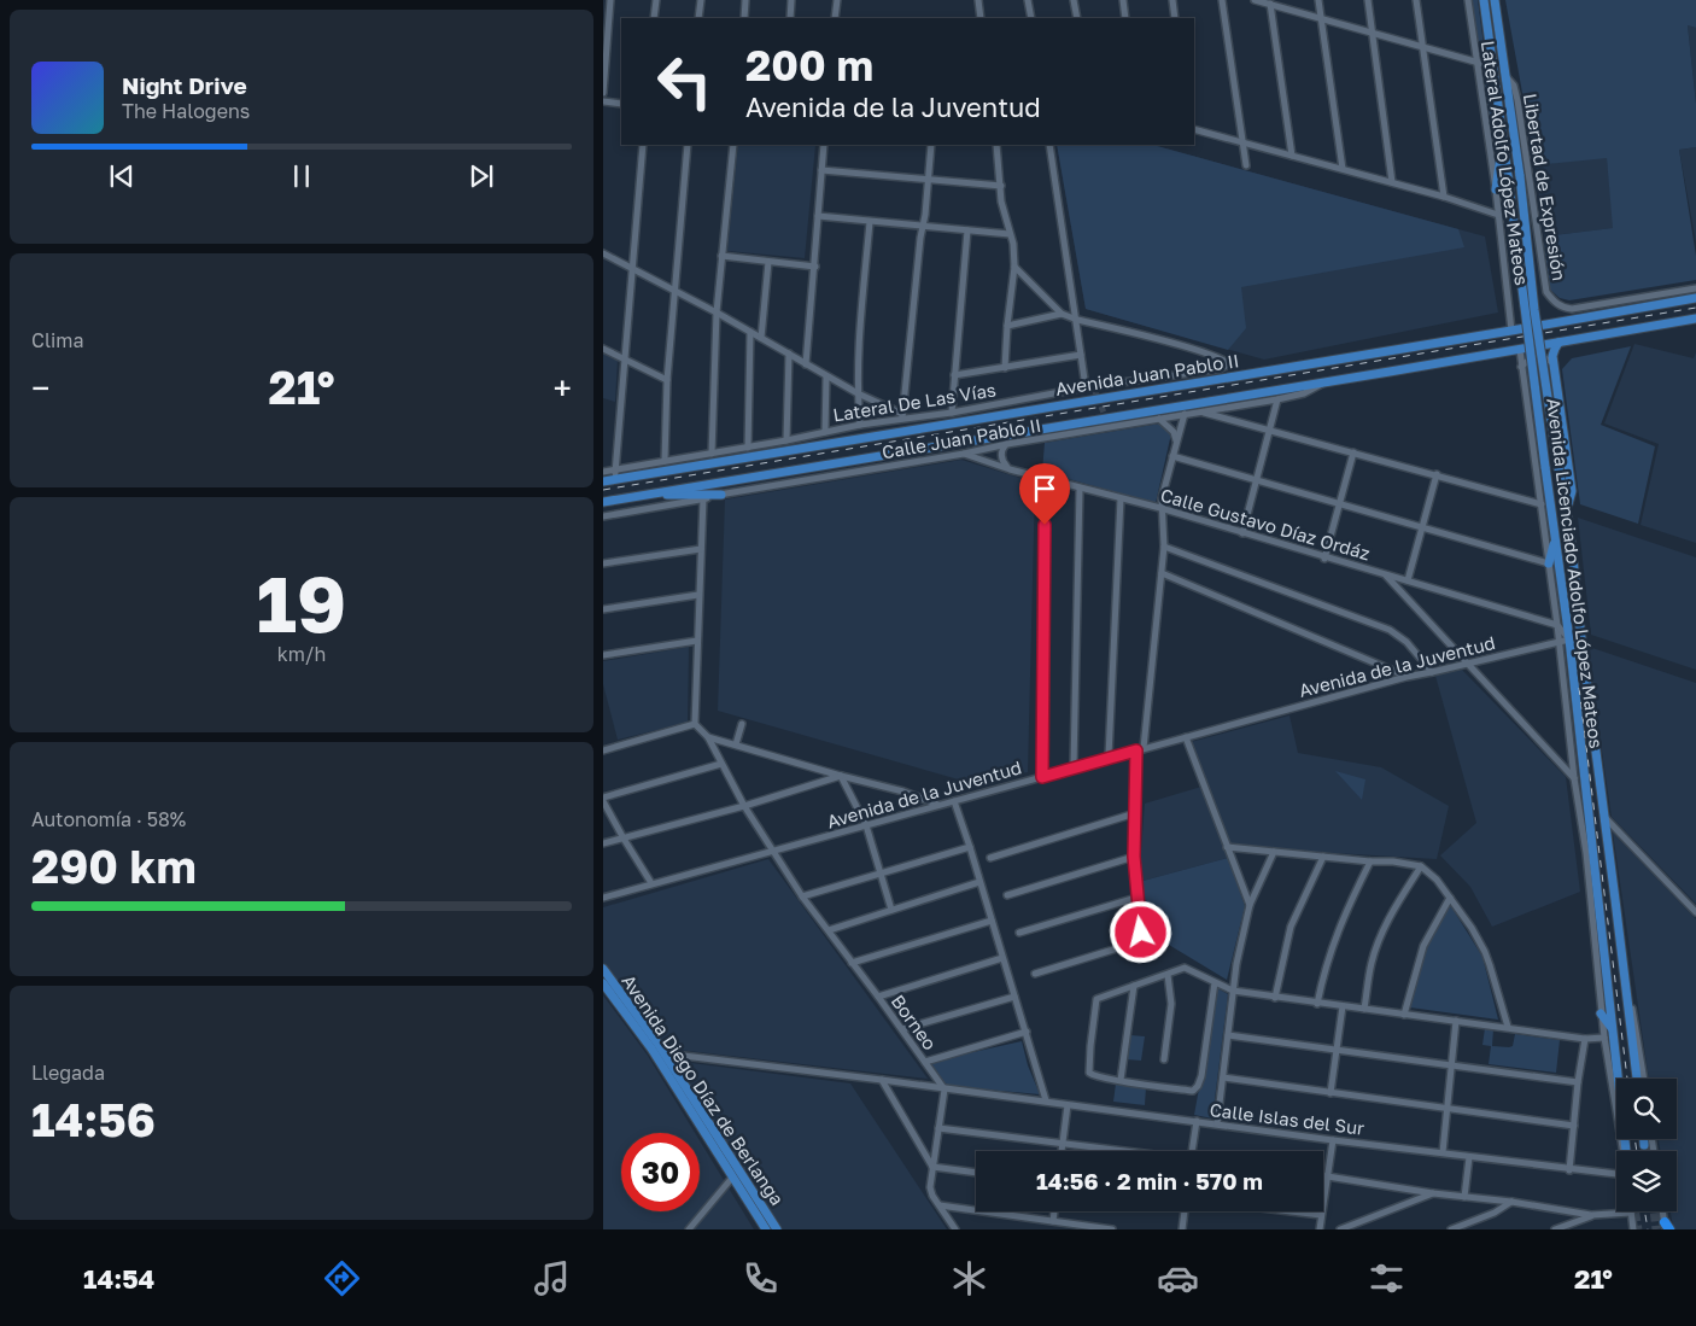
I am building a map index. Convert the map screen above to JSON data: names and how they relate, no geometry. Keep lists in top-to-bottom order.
{
  "streets": {
    "main road": ["Avenida Juan Pablo II", "Avenida Licenciado Adolfo López Mateos", "Avenida Diego Díaz de Berlanga"],
    "street": [
      "Lateral Adolfo López Mateos",
      "Libertad de Expresión",
      "Lateral De Las Vías",
      "Calle Juan Pablo II",
      "Calle Gustavo Díaz Ordáz",
      "Avenida de la Juventud",
      "Borneo",
      "Calle Islas del Sur"
    ]
  },
  "crossings": [
    ["Lateral Adolfo López Mateos", "Avenida Juan Pablo II"],
    ["Libertad de Expresión", "Avenida Licenciado Adolfo López Mateos"],
    ["Avenida Juan Pablo II", "Calle Juan Pablo II"],
    ["Calle Juan Pablo II", "Calle Gustavo Díaz Ordáz"],
    ["Avenida Licenciado Adolfo López Mateos", "Avenida de la Juventud"],
    ["Avenida de la Juventud", "Borneo"],
    ["Borneo", "Calle Islas del Sur"],
    ["Avenida Diego Díaz de Berlanga", "Calle Islas del Sur"]
  ],
  "page": {
    "turn": ["200 m", "Avenida de la Juventud"],
    "song": ["Night Drive", "The Halogens"],
    "tile": [
      "Clima",
      ["19", "km/h"],
      ["Autonomía · 58%", "290 km"],
      ["Llegada", "14:56"]
    ],
    "heat": ["−", "21°", "+"],
    "limit": "30",
    "trip": "14:56 · 2 min · 570 m",
    "tabs": ["14:54", "21°"]
  }
}
